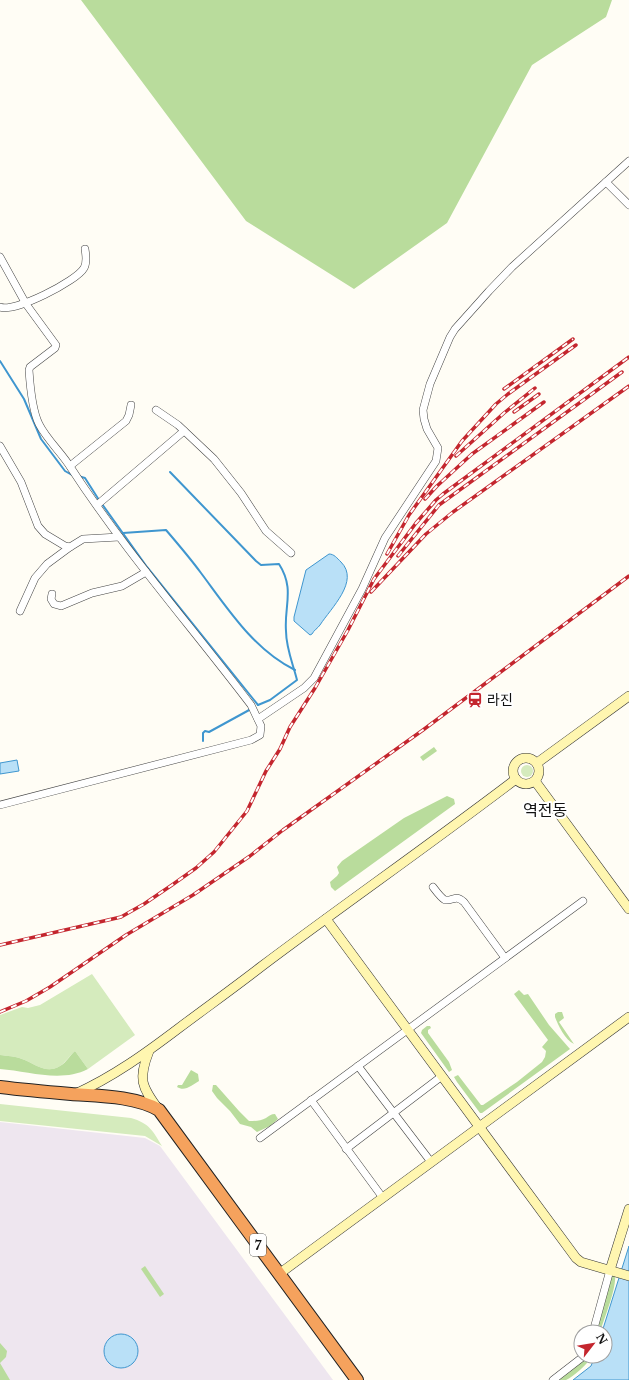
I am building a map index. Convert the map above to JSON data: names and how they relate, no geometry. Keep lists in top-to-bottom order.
{
  "streets": {
    "highway": ["7"]
  },
  "districts": ["역전동"],
  "places": {
    "station": ["라진"]
  },
  "north": "top right"
}
